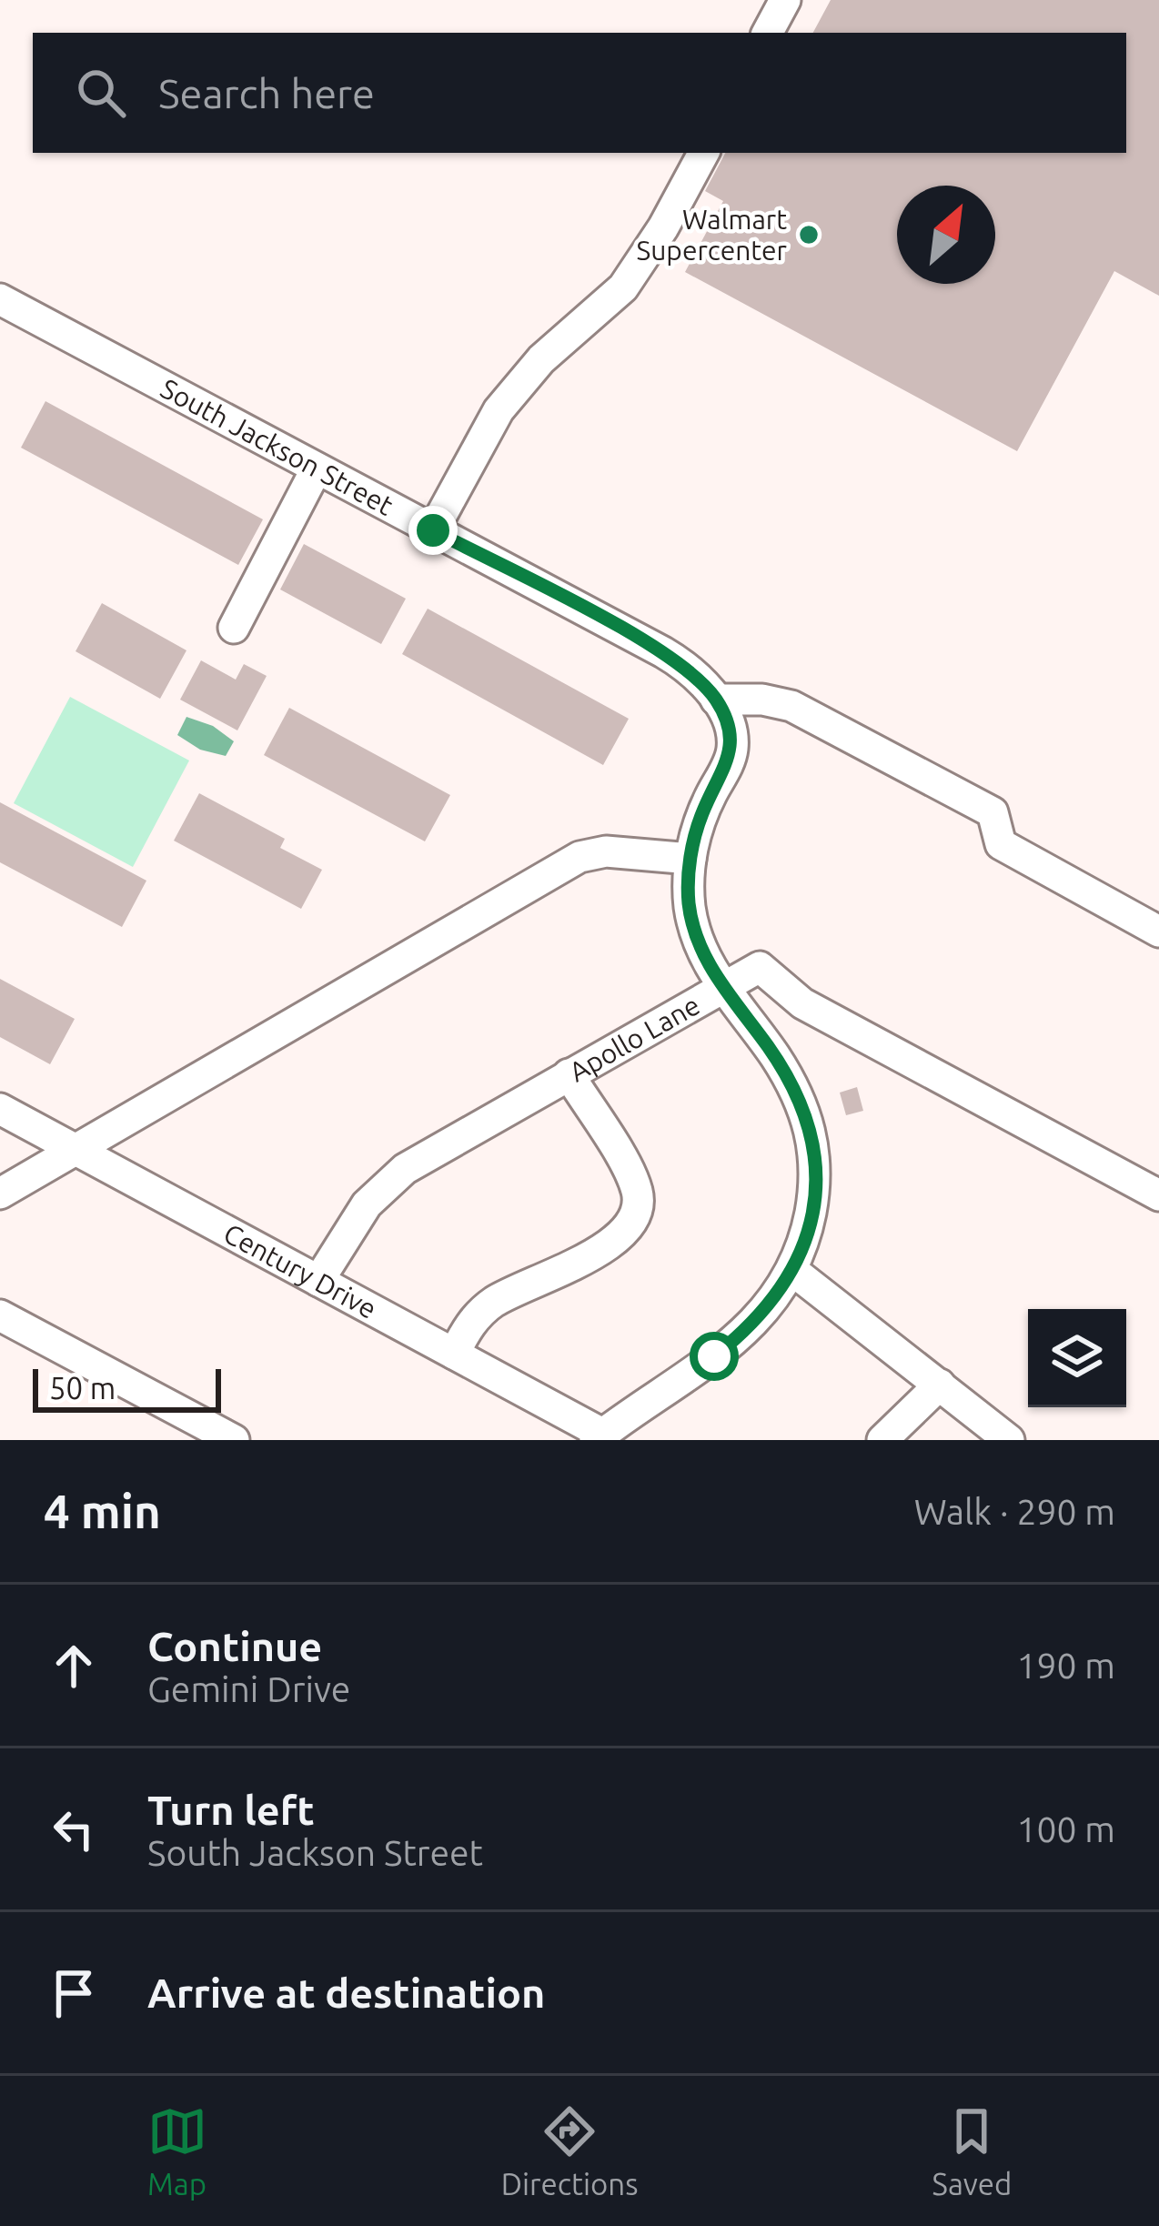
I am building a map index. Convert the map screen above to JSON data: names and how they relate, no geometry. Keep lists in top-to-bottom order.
{
  "streets": {
    "street": ["South Jackson Street", "Apollo Lane", "Century Drive"]
  },
  "crossings": [
    ["Apollo Lane", "Century Drive"]
  ],
  "places": ["Walmart Supercenter"],
  "scale_bar": "50 m",
  "north": "top right",
  "page": {
    "search": "Search here",
    "scale": "50 m",
    "heading": ["4 min", "Walk · 290 m"],
    "list": [
      ["Continue", "Gemini Drive", "190 m"],
      ["Turn left", "South Jackson Street", "100 m"],
      "Arrive at destination"
    ],
    "nav": ["Map", "Directions", "Saved"]
  }
}
